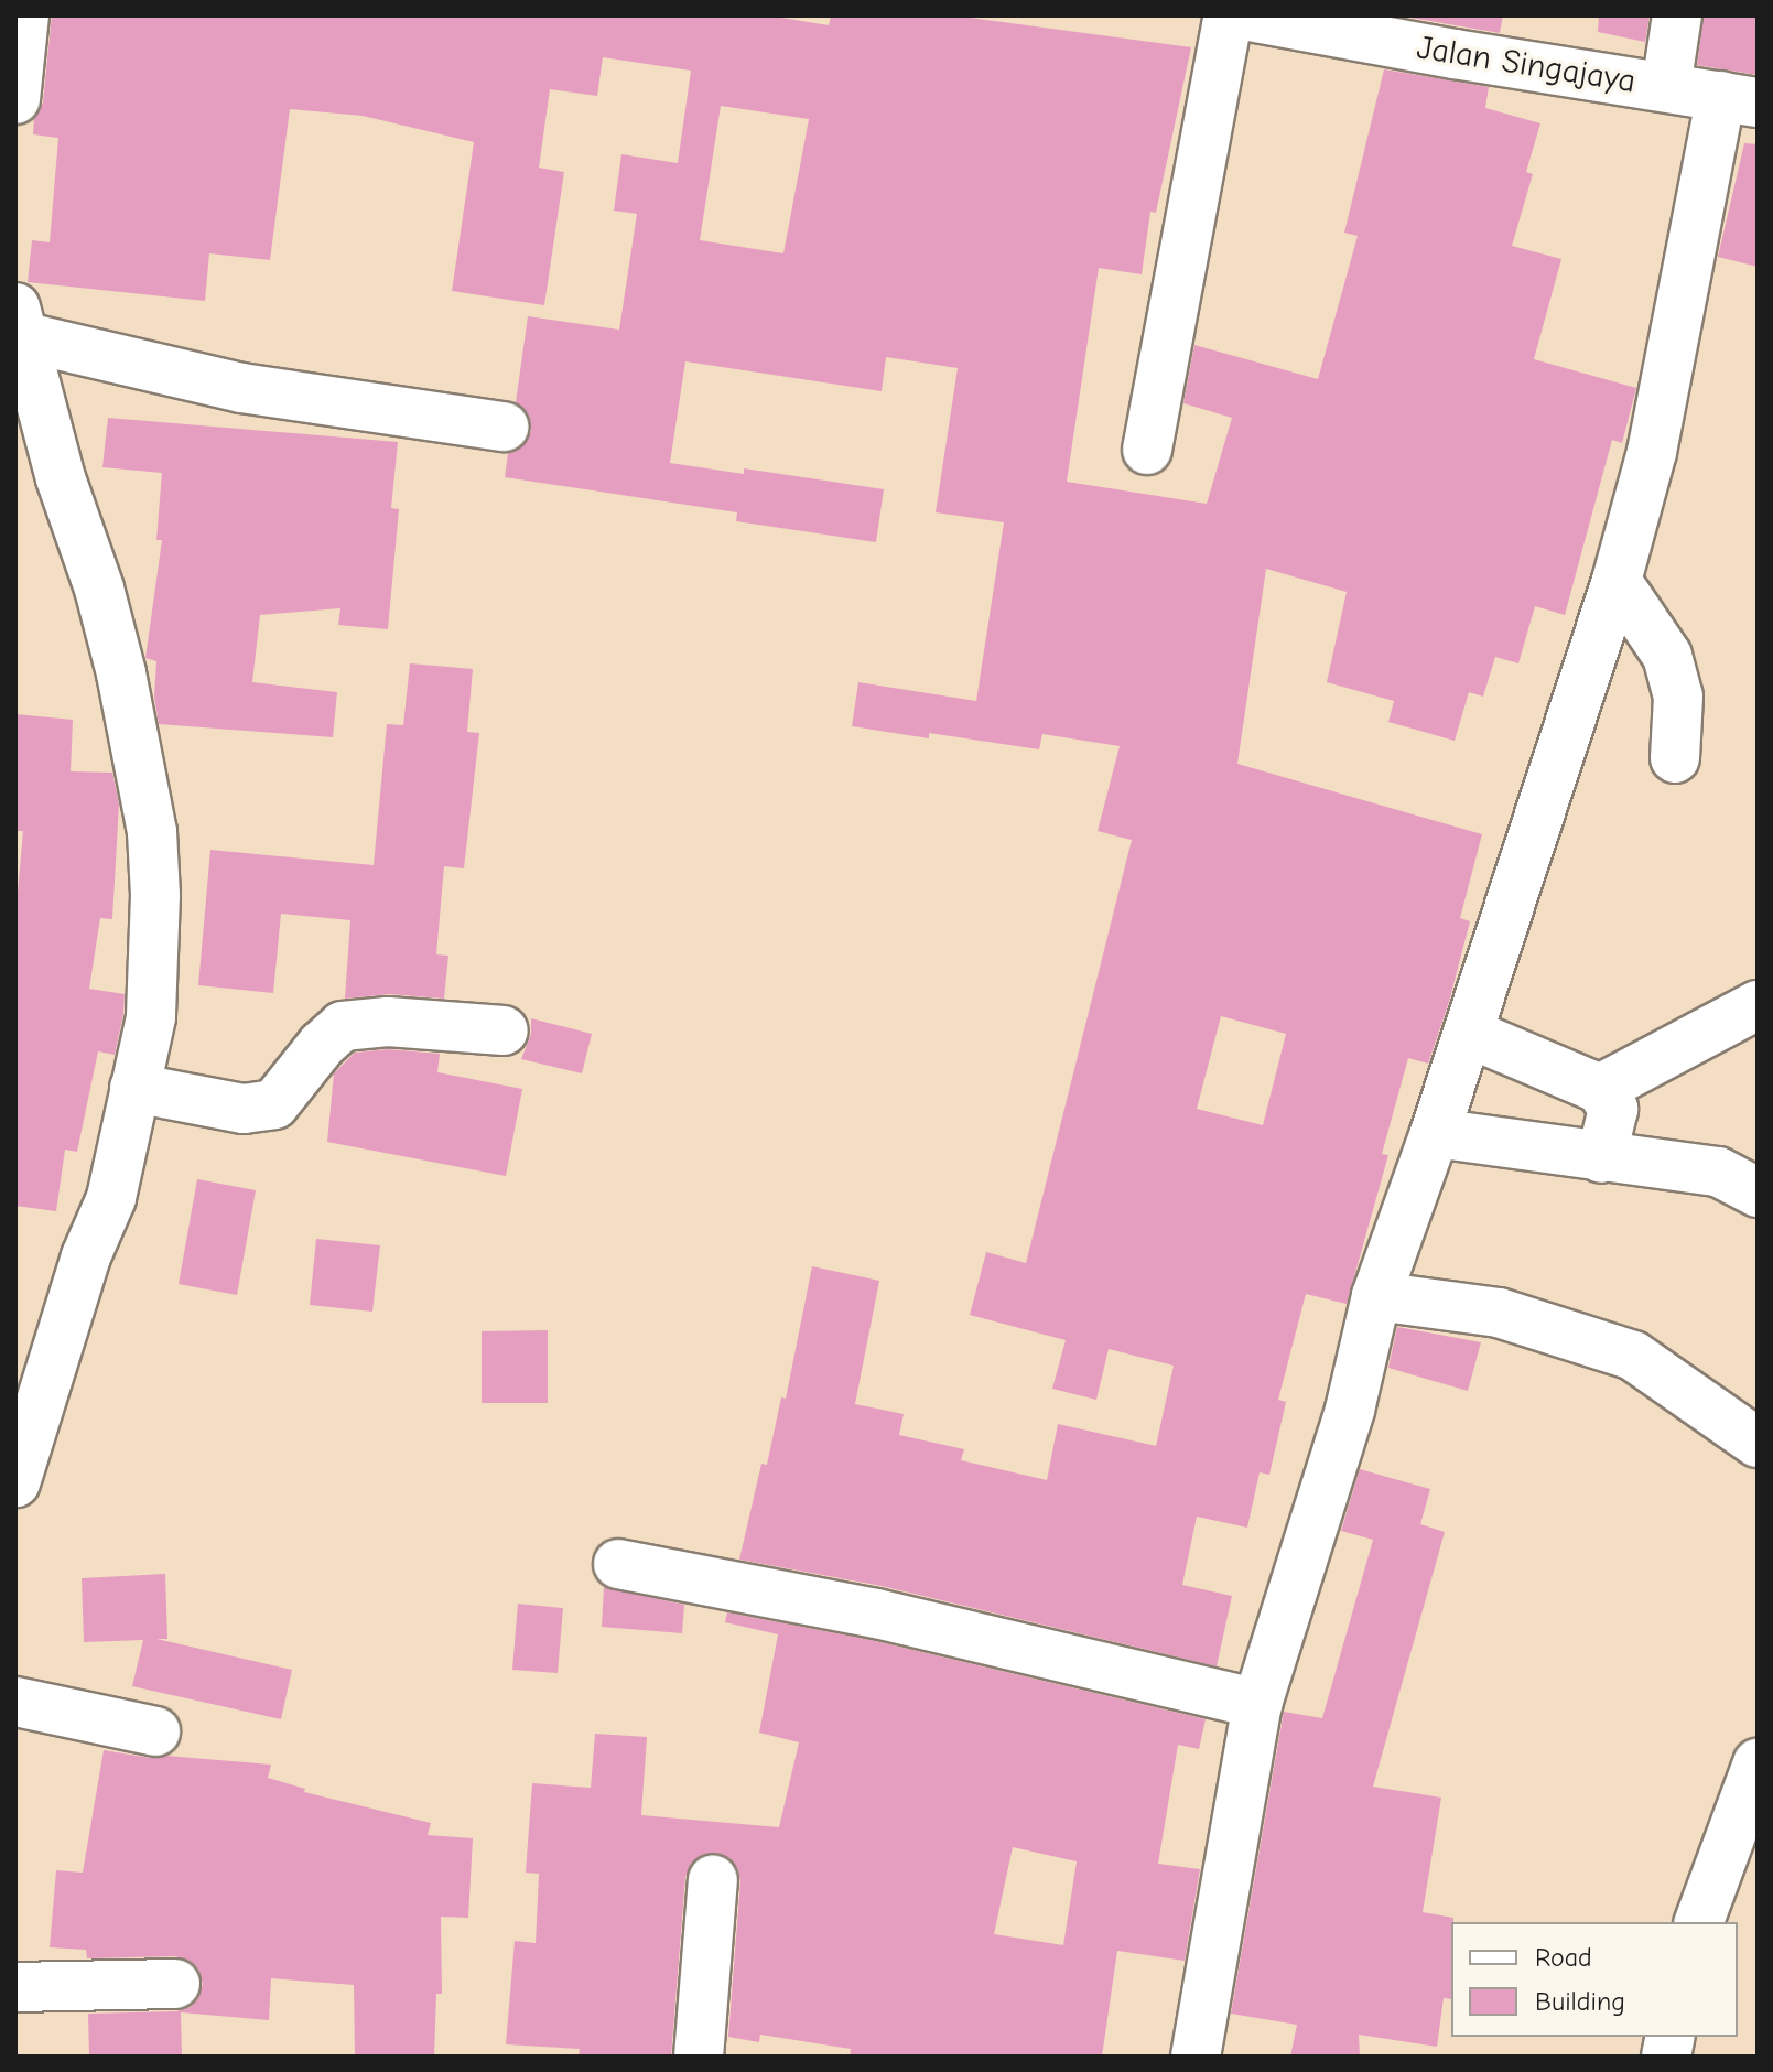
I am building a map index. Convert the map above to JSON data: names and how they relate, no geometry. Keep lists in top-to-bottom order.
{
  "streets": {
    "street": ["Jalan Singajaya"]
  },
  "legend": ["Road", "Building"]
}
